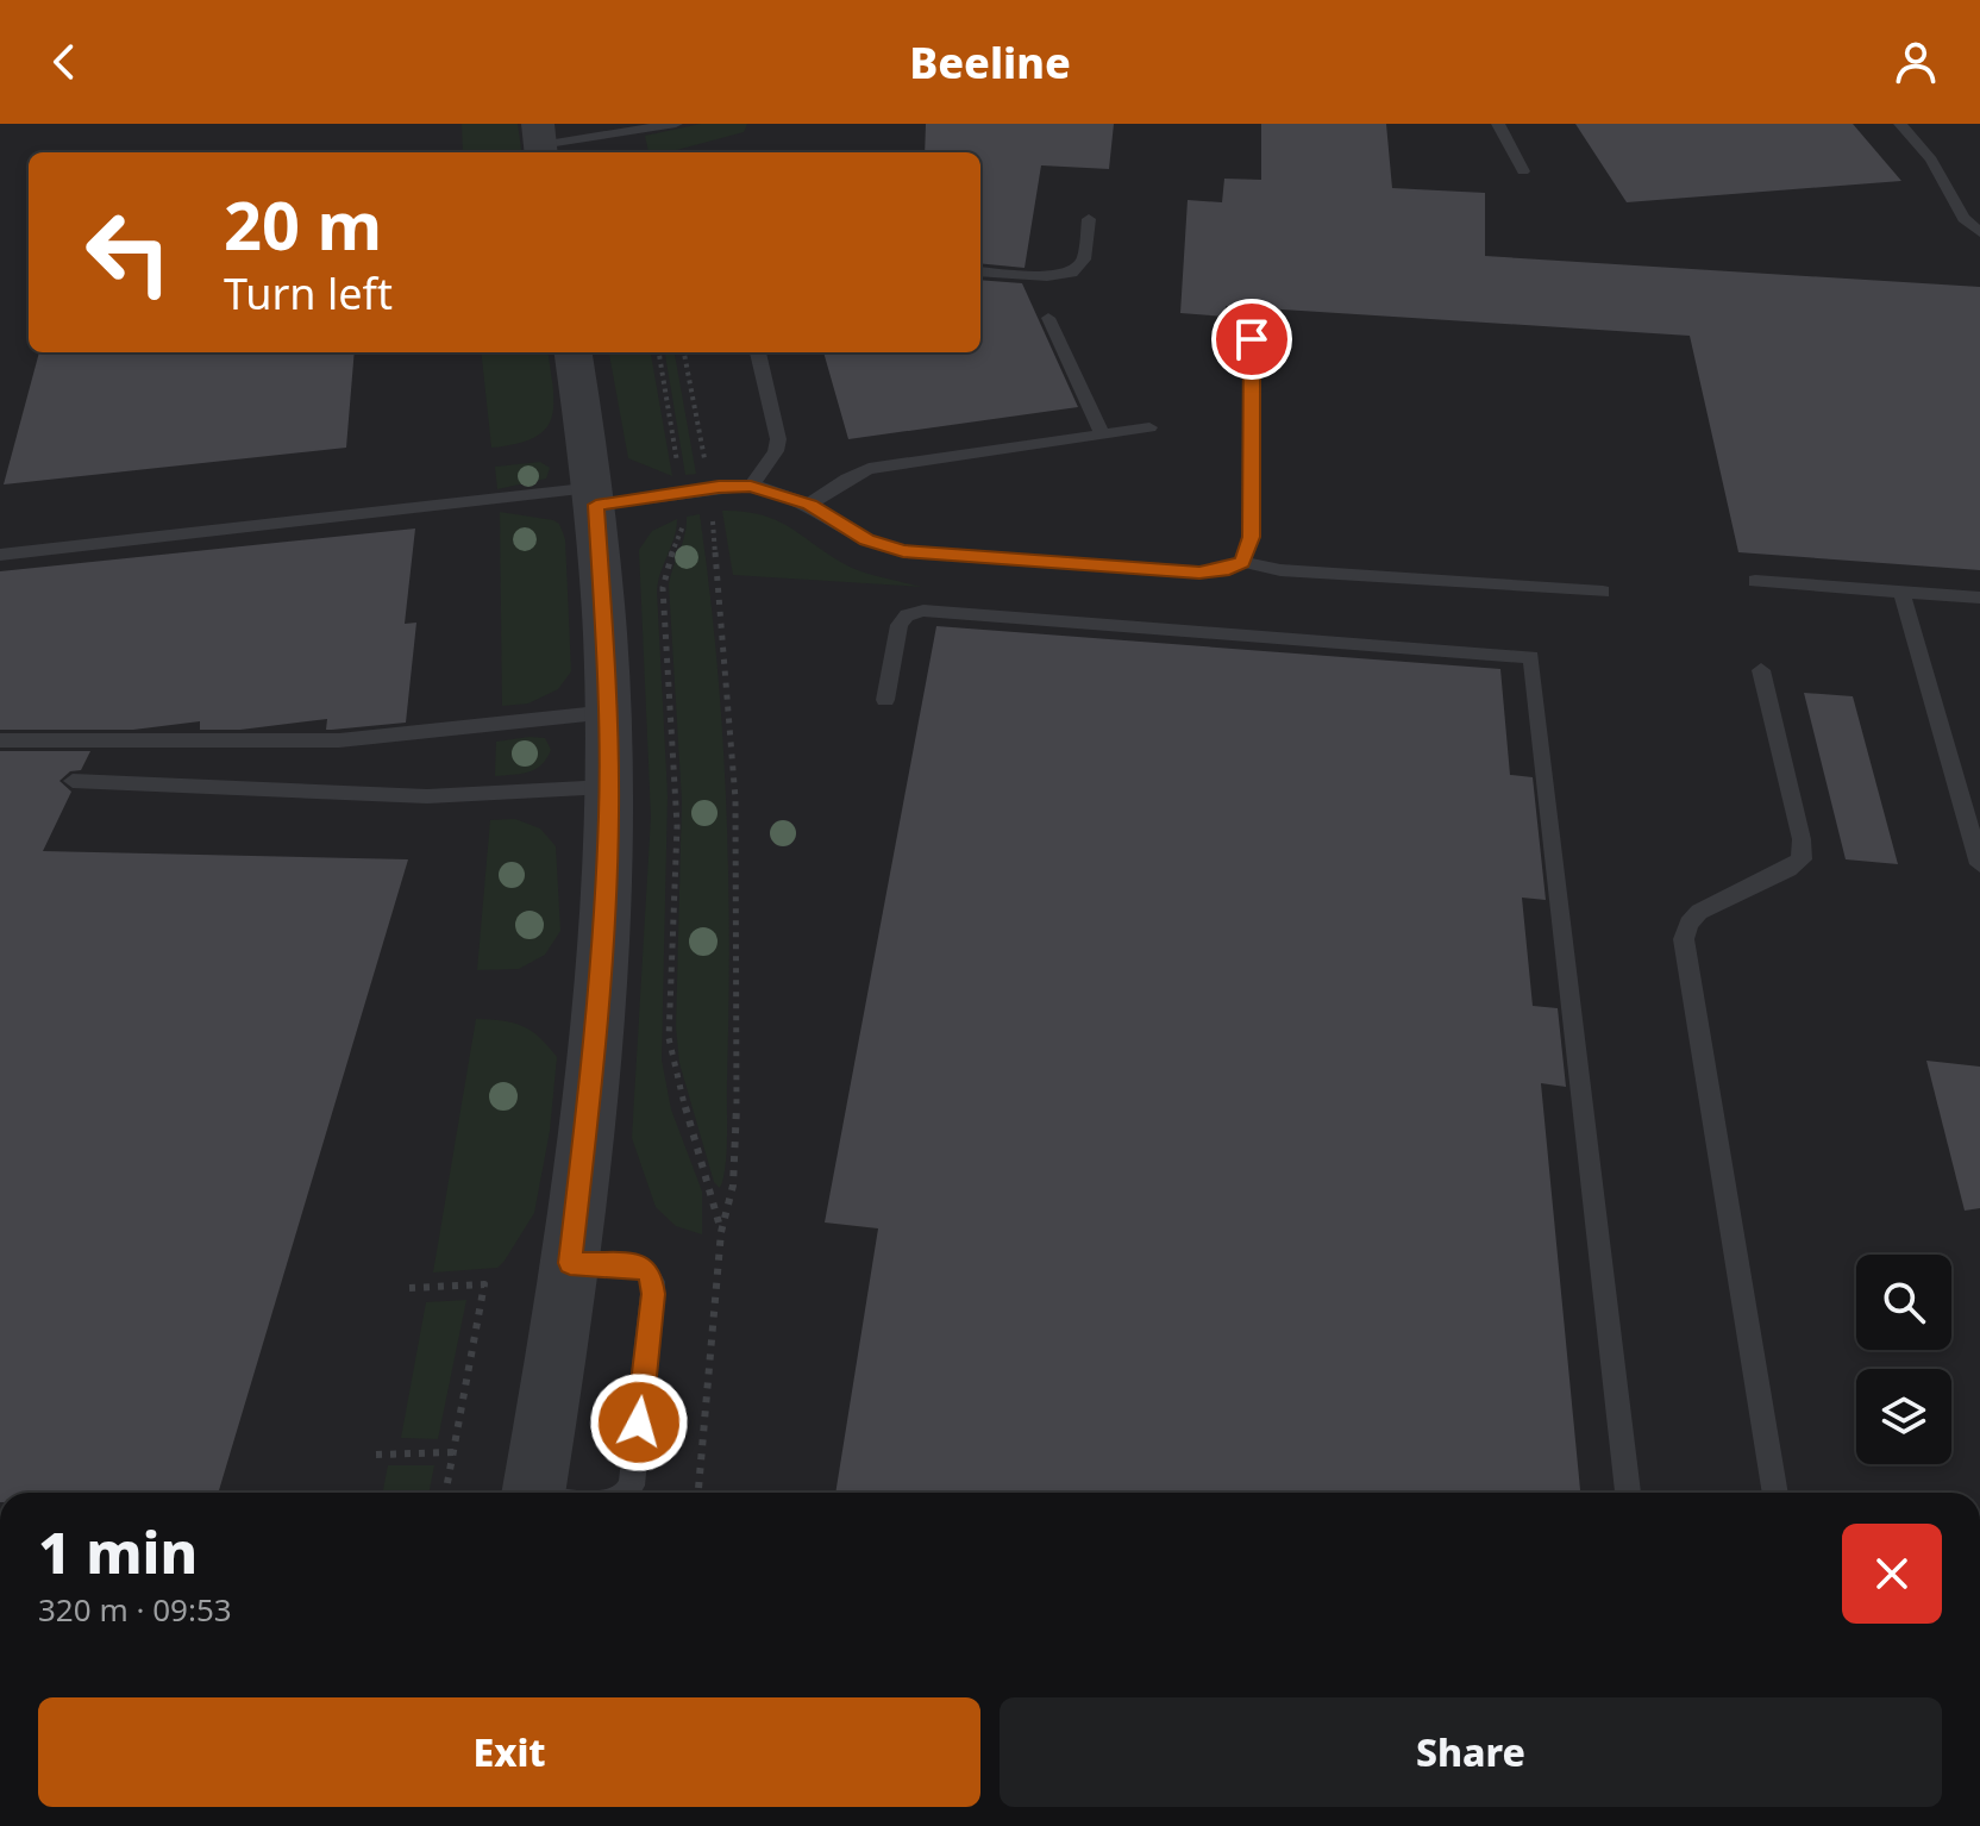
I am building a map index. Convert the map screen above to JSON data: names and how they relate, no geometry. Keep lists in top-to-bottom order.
{
  "page": {
    "header": "Beeline",
    "turn": ["20 m", "Turn left"],
    "heading": ["1 min", "320 m · 09:53"],
    "buttons": ["Exit", "Share"]
  }
}
